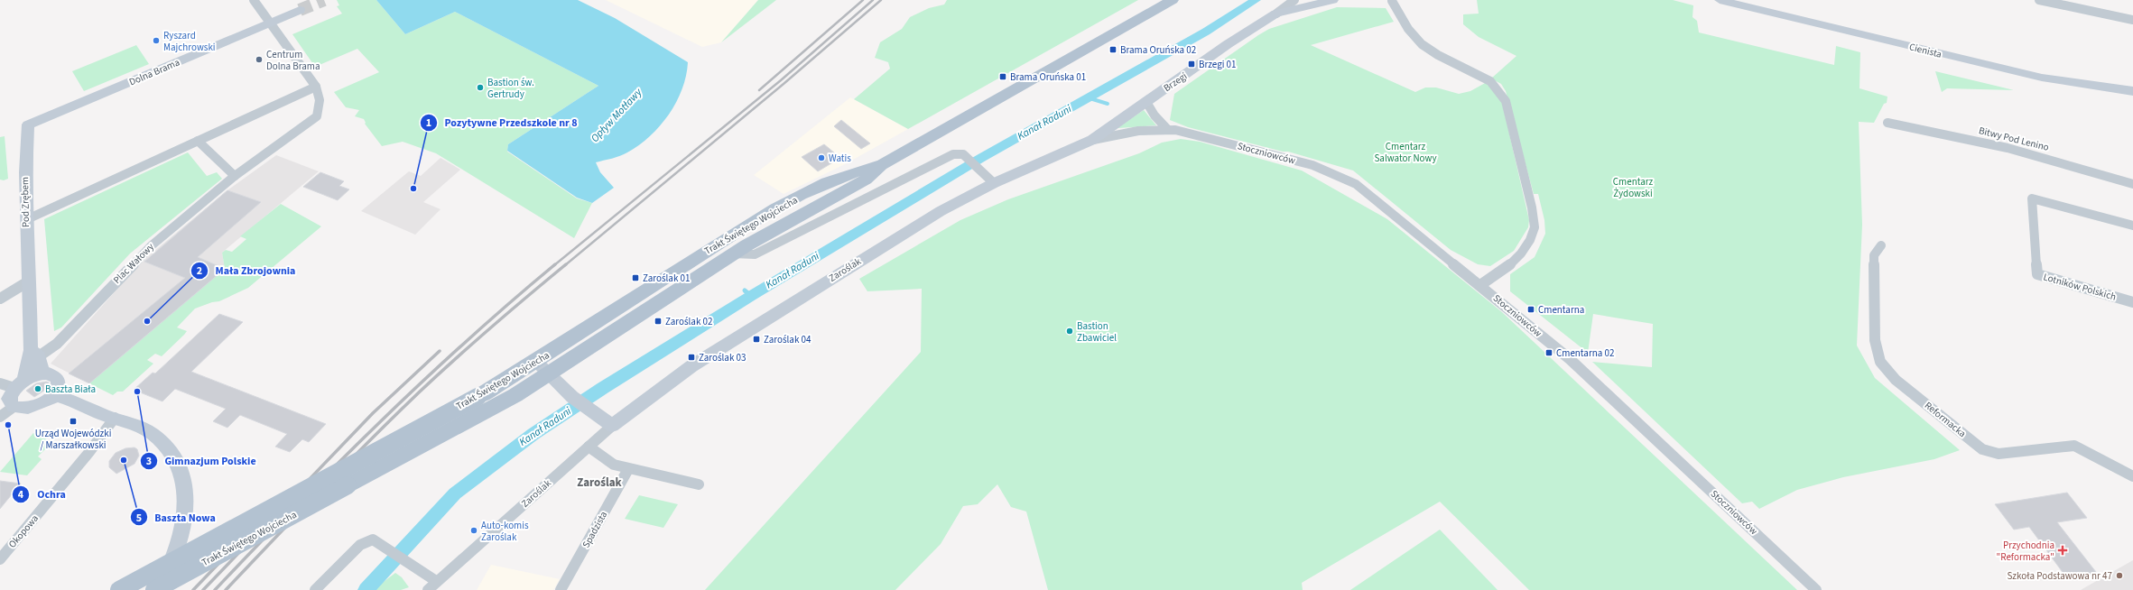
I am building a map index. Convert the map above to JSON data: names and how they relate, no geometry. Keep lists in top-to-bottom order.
{
  "streets": {
    "main road": ["Trakt Świętego Wojciecha"],
    "street": [
      "Cienista",
      "Dolna Brama",
      "Brzegi",
      "Bitwy Pod Lenino",
      "Stoczniowców",
      "Pod Zrębem",
      "Plac Wałowy",
      "Zaroślak",
      "Lotników Polskich",
      "Reformacka",
      "Spadzista",
      "Okopowa"
    ]
  },
  "crossings": [
    ["Dolna Brama", "Pod Zrębem"],
    ["Dolna Brama", "Plac Wałowy"],
    ["Brzegi", "Stoczniowców"],
    ["Brzegi", "Zaroślak"],
    ["Stoczniowców", "Zaroślak"],
    ["Pod Zrębem", "Plac Wałowy"],
    ["Trakt Świętego Wojciecha", "Zaroślak"]
  ],
  "districts": ["Zaroślak"],
  "water": ["Opływ Motławy", "Kanał Raduni"],
  "parks": ["Cmentarz Salwator Nowy", "Cmentarz Żydowski"],
  "places": {
    "other": [
      "Ryszard Majchrowski",
      "Centrum Dolna Brama",
      "Bastion św. Gertrudy",
      "Watis",
      "Pozytywne Przedszkole nr 8",
      "Mała Zbrojownia",
      "Bastion Zbawiciel",
      "Baszta Biała",
      "Gimnazjum Polskie",
      "Ochra",
      "Baszta Nowa",
      "Auto-komis Zaroślak",
      "Szkoła Podstawowa nr 47"
    ],
    "transit": [
      "Brama Oruńska 02",
      "Brzegi 01",
      "Brama Oruńska 01",
      "Zaroślak 01",
      "Cmentarna",
      "Zaroślak 02",
      "Zaroślak 04",
      "Cmentarna 02",
      "Zaroślak 03",
      "Urząd Wojewódzki / Marszałkowski"
    ],
    "health": ["Przychodnia \"Reformacka\""]
  }
}
